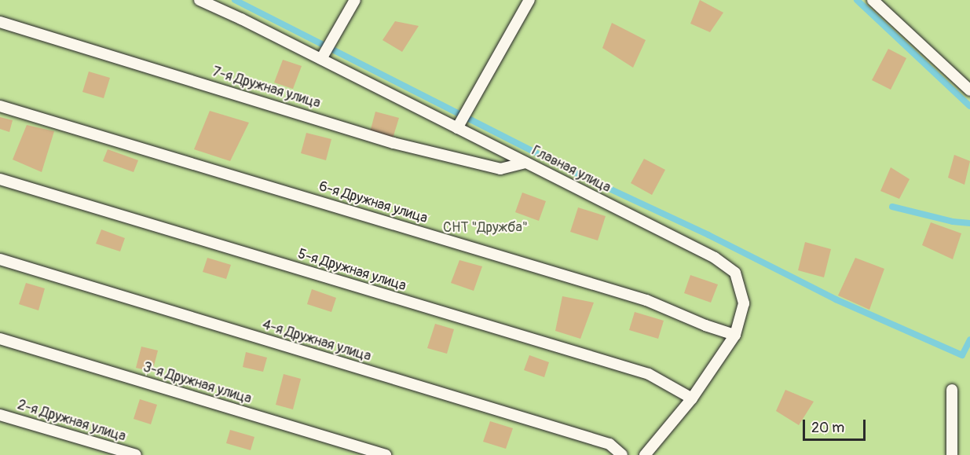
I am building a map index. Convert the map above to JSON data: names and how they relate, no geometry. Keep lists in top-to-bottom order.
{
  "streets": {
    "lane": [
      "7-я Дружная улица",
      "Главная улица",
      "6-я Дружная улица",
      "5-я Дружная улица",
      "4-я Дружная улица",
      "3-я Дружная улица",
      "2-я Дружная улица"
    ]
  },
  "crossings": [
    ["7-я Дружная улица", "Главная улица"],
    ["Главная улица", "6-я Дружная улица"],
    ["Главная улица", "5-я Дружная улица"]
  ],
  "parks": ["СНТ \"Дружба\""],
  "scale_bar": "20 m"
}
